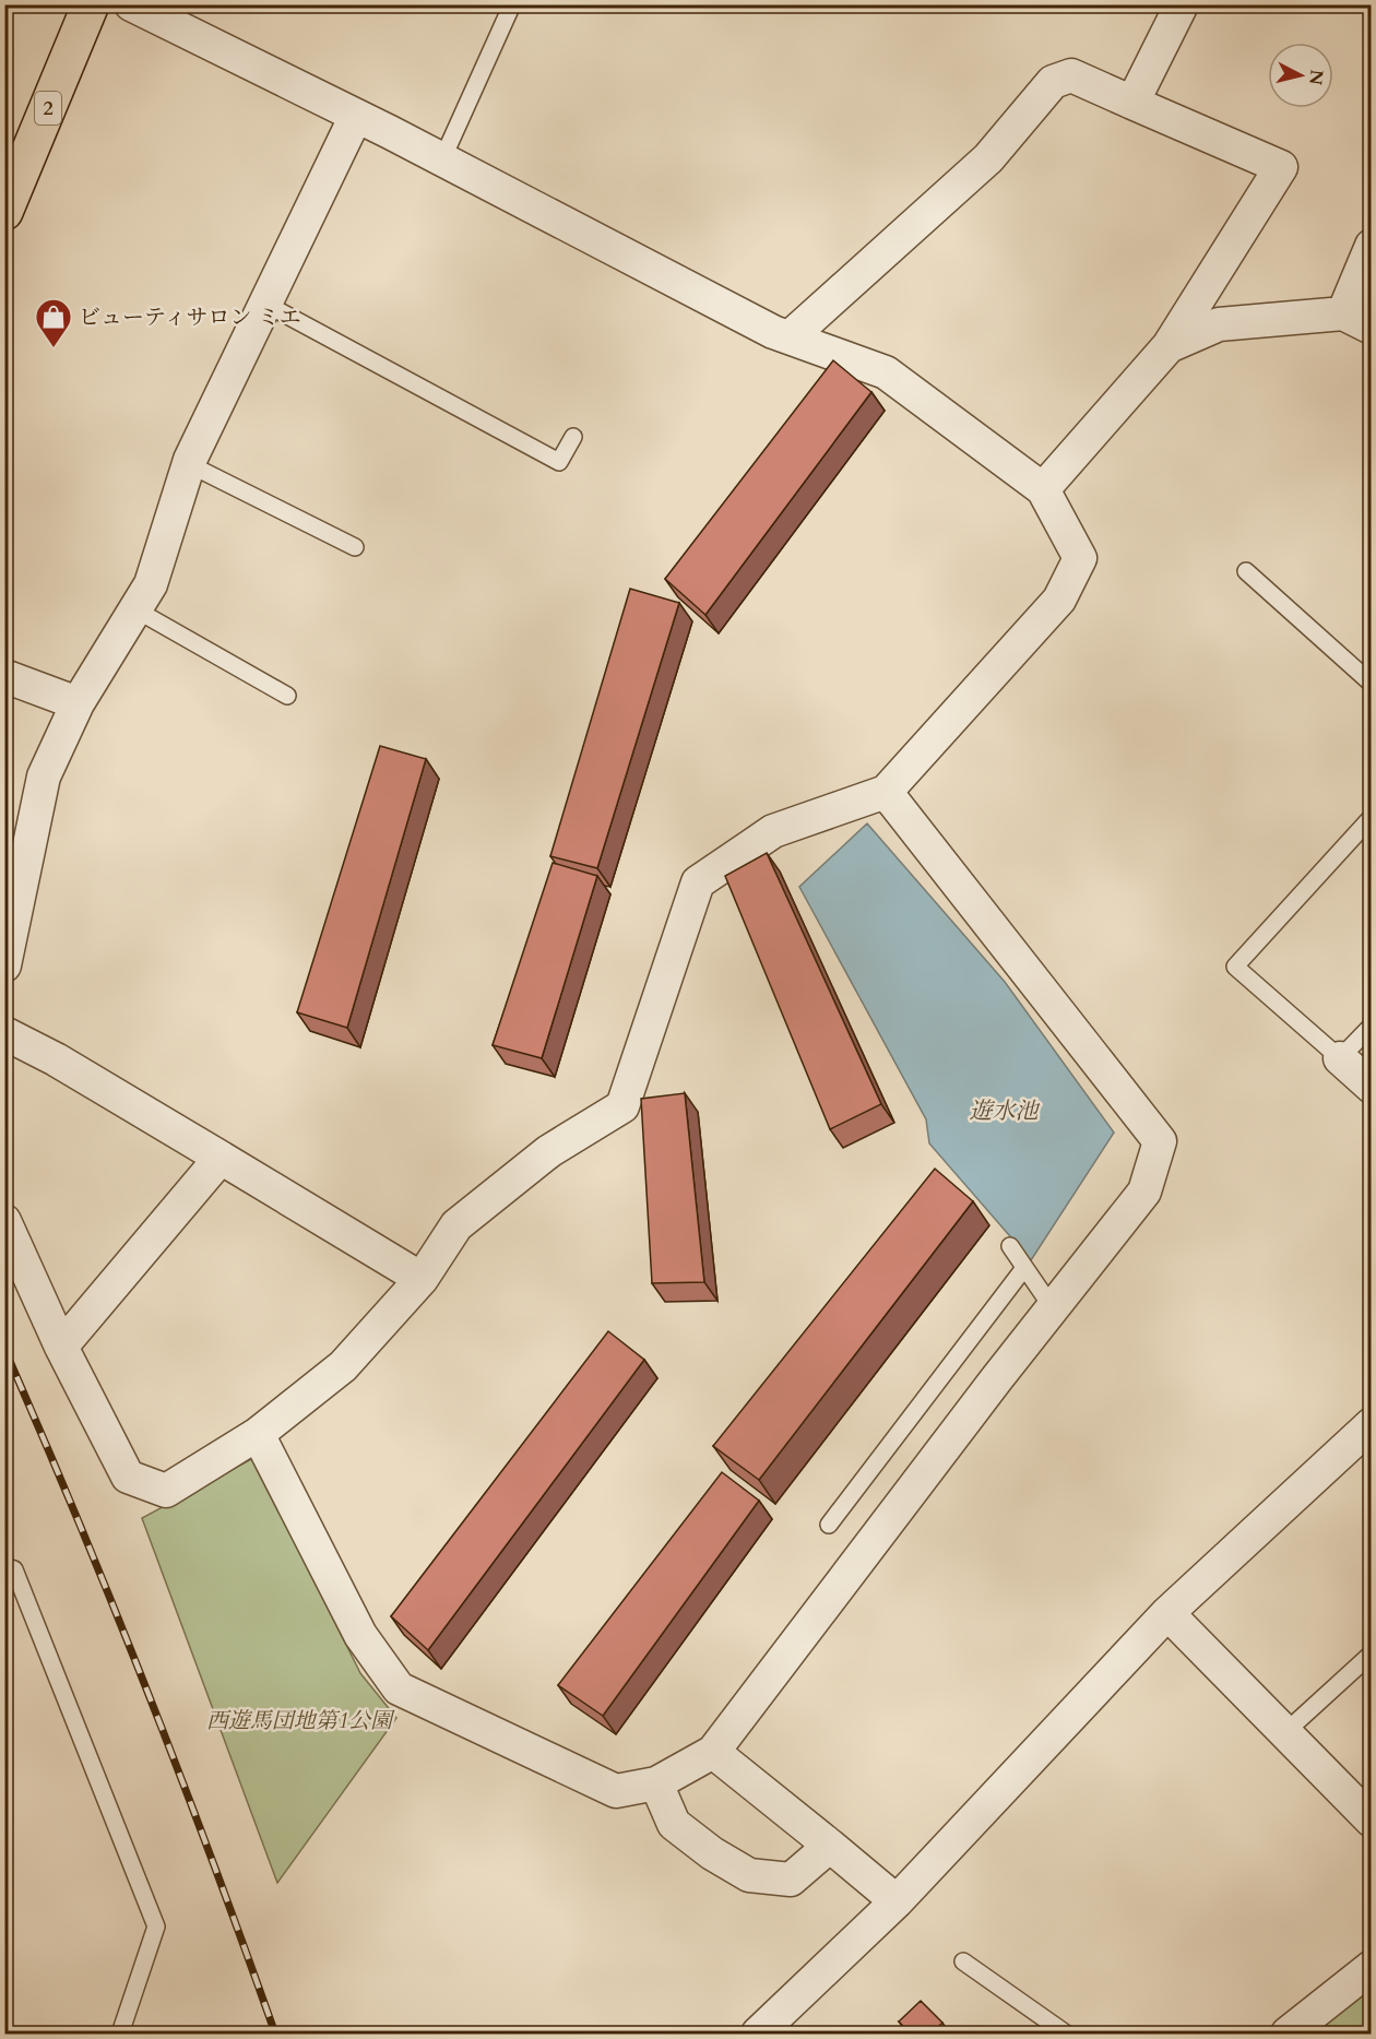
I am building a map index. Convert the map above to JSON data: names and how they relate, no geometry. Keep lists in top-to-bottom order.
{
  "streets": {
    "main road": ["2"]
  },
  "water": ["遊水池"],
  "parks": ["西遊馬団地第1公園"],
  "places": {
    "shop": ["ビューティサロン ミエ"]
  },
  "north": "right"
}
